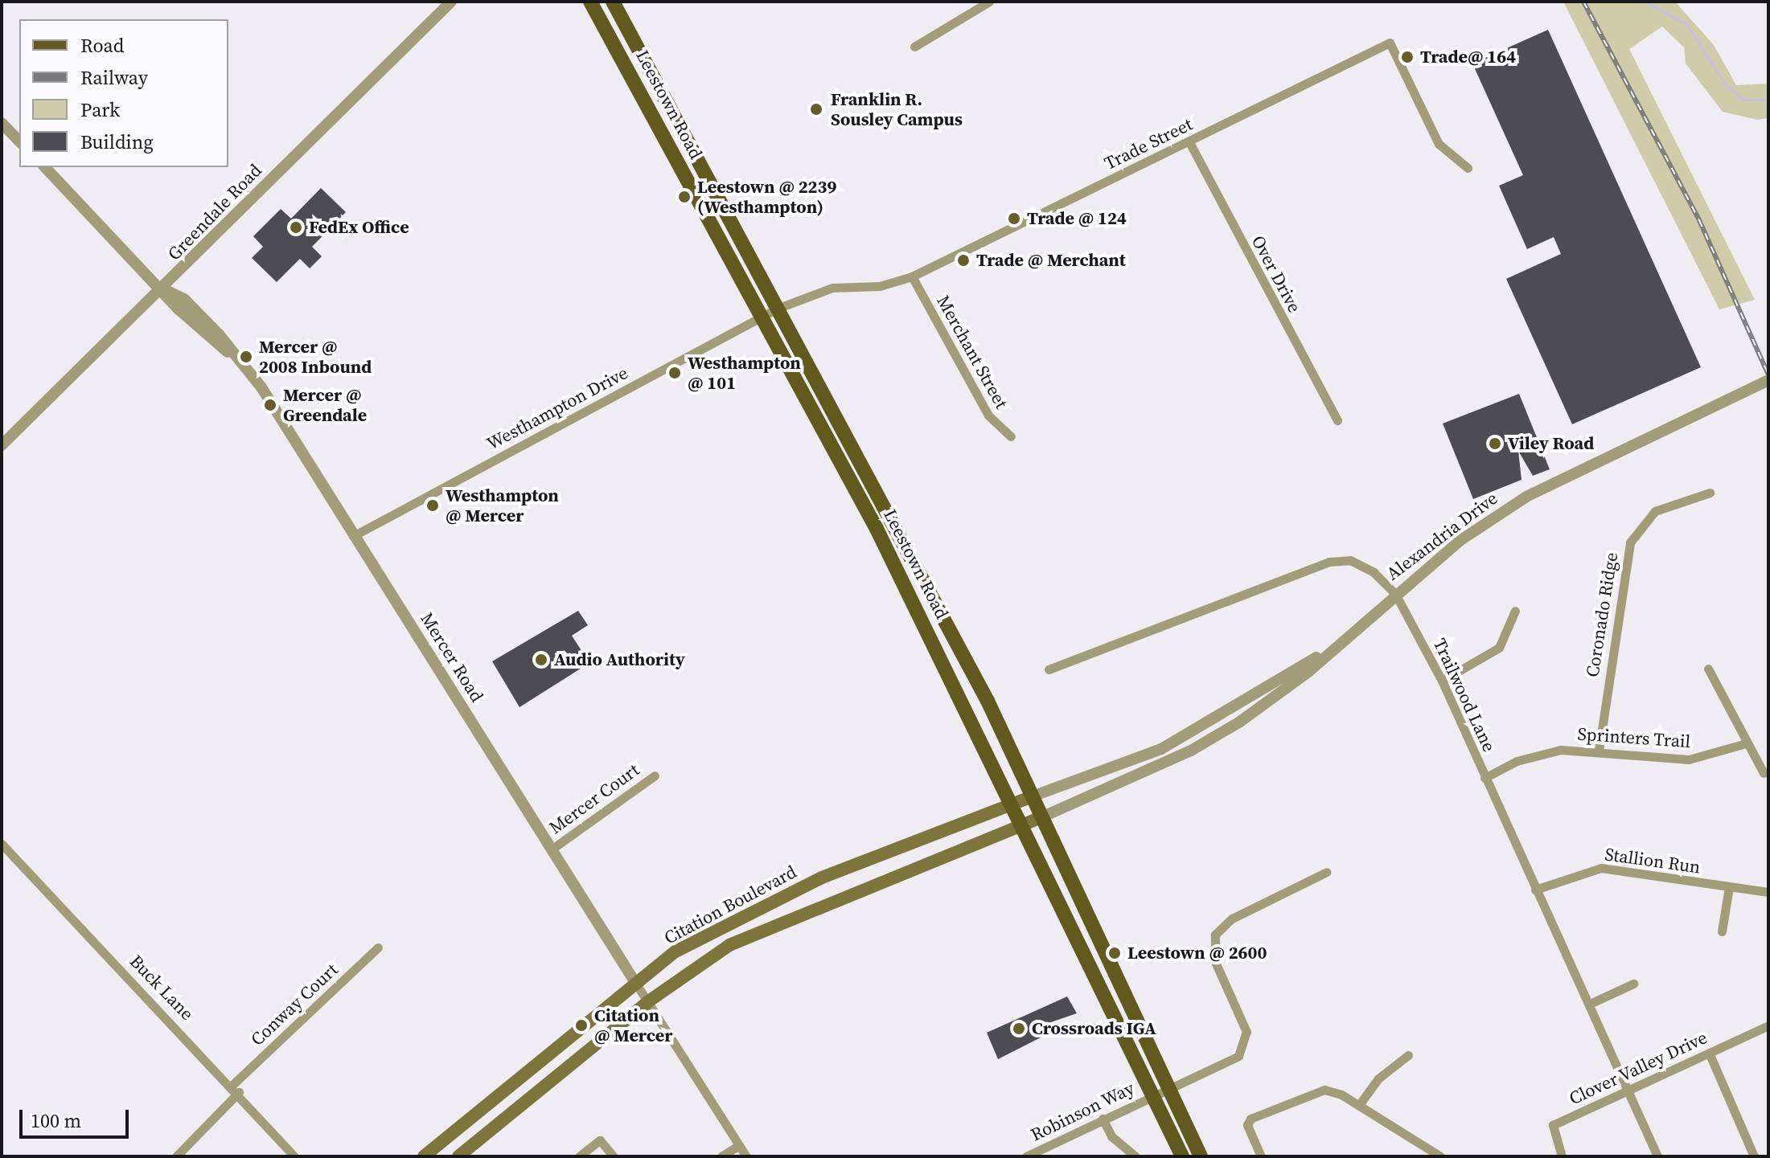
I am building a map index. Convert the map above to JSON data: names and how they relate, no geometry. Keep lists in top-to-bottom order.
{
  "streets": {
    "main road": ["Leestown Road", "Citation Boulevard"],
    "street": [
      "Trade Street",
      "Greendale Road",
      "Over Drive",
      "Merchant Street",
      "Westhampton Drive",
      "Alexandria Drive",
      "Coronado Ridge",
      "Mercer Road",
      "Trailwood Lane",
      "Sprinters Trail",
      "Mercer Court",
      "Stallion Run",
      "Buck Lane",
      "Conway Court",
      "Clover Valley Drive",
      "Robinson Way"
    ]
  },
  "crossings": [
    ["Leestown Road", "Trade Street"],
    ["Leestown Road", "Westhampton Drive"],
    ["Leestown Road", "Alexandria Drive"],
    ["Leestown Road", "Citation Boulevard"],
    ["Leestown Road", "Robinson Way"],
    ["Trade Street", "Over Drive"],
    ["Trade Street", "Merchant Street"],
    ["Trade Street", "Westhampton Drive"],
    ["Greendale Road", "Mercer Road"],
    ["Westhampton Drive", "Mercer Road"],
    ["Alexandria Drive", "Trailwood Lane"],
    ["Alexandria Drive", "Citation Boulevard"],
    ["Coronado Ridge", "Sprinters Trail"],
    ["Mercer Road", "Mercer Court"],
    ["Mercer Road", "Citation Boulevard"],
    ["Trailwood Lane", "Sprinters Trail"],
    ["Trailwood Lane", "Stallion Run"],
    ["Trailwood Lane", "Clover Valley Drive"],
    ["Buck Lane", "Conway Court"]
  ],
  "places": [
    "Trade@ 164",
    "Franklin R. Sousley Campus",
    "Leestown @ 2239 (Westhampton)",
    "Trade @ 124",
    "FedEx Office",
    "Trade @ Merchant",
    "Mercer @ 2008 Inbound",
    "Westhampton @ 101",
    "Mercer @ Greendale",
    "Viley Road",
    "Westhampton @ Mercer",
    "Audio Authority",
    "Leestown @ 2600",
    "Citation @ Mercer",
    "Crossroads IGA"
  ],
  "legend": [
    "Road",
    "Railway",
    "Park",
    "Building"
  ],
  "scale_bar": "100 m"
}
